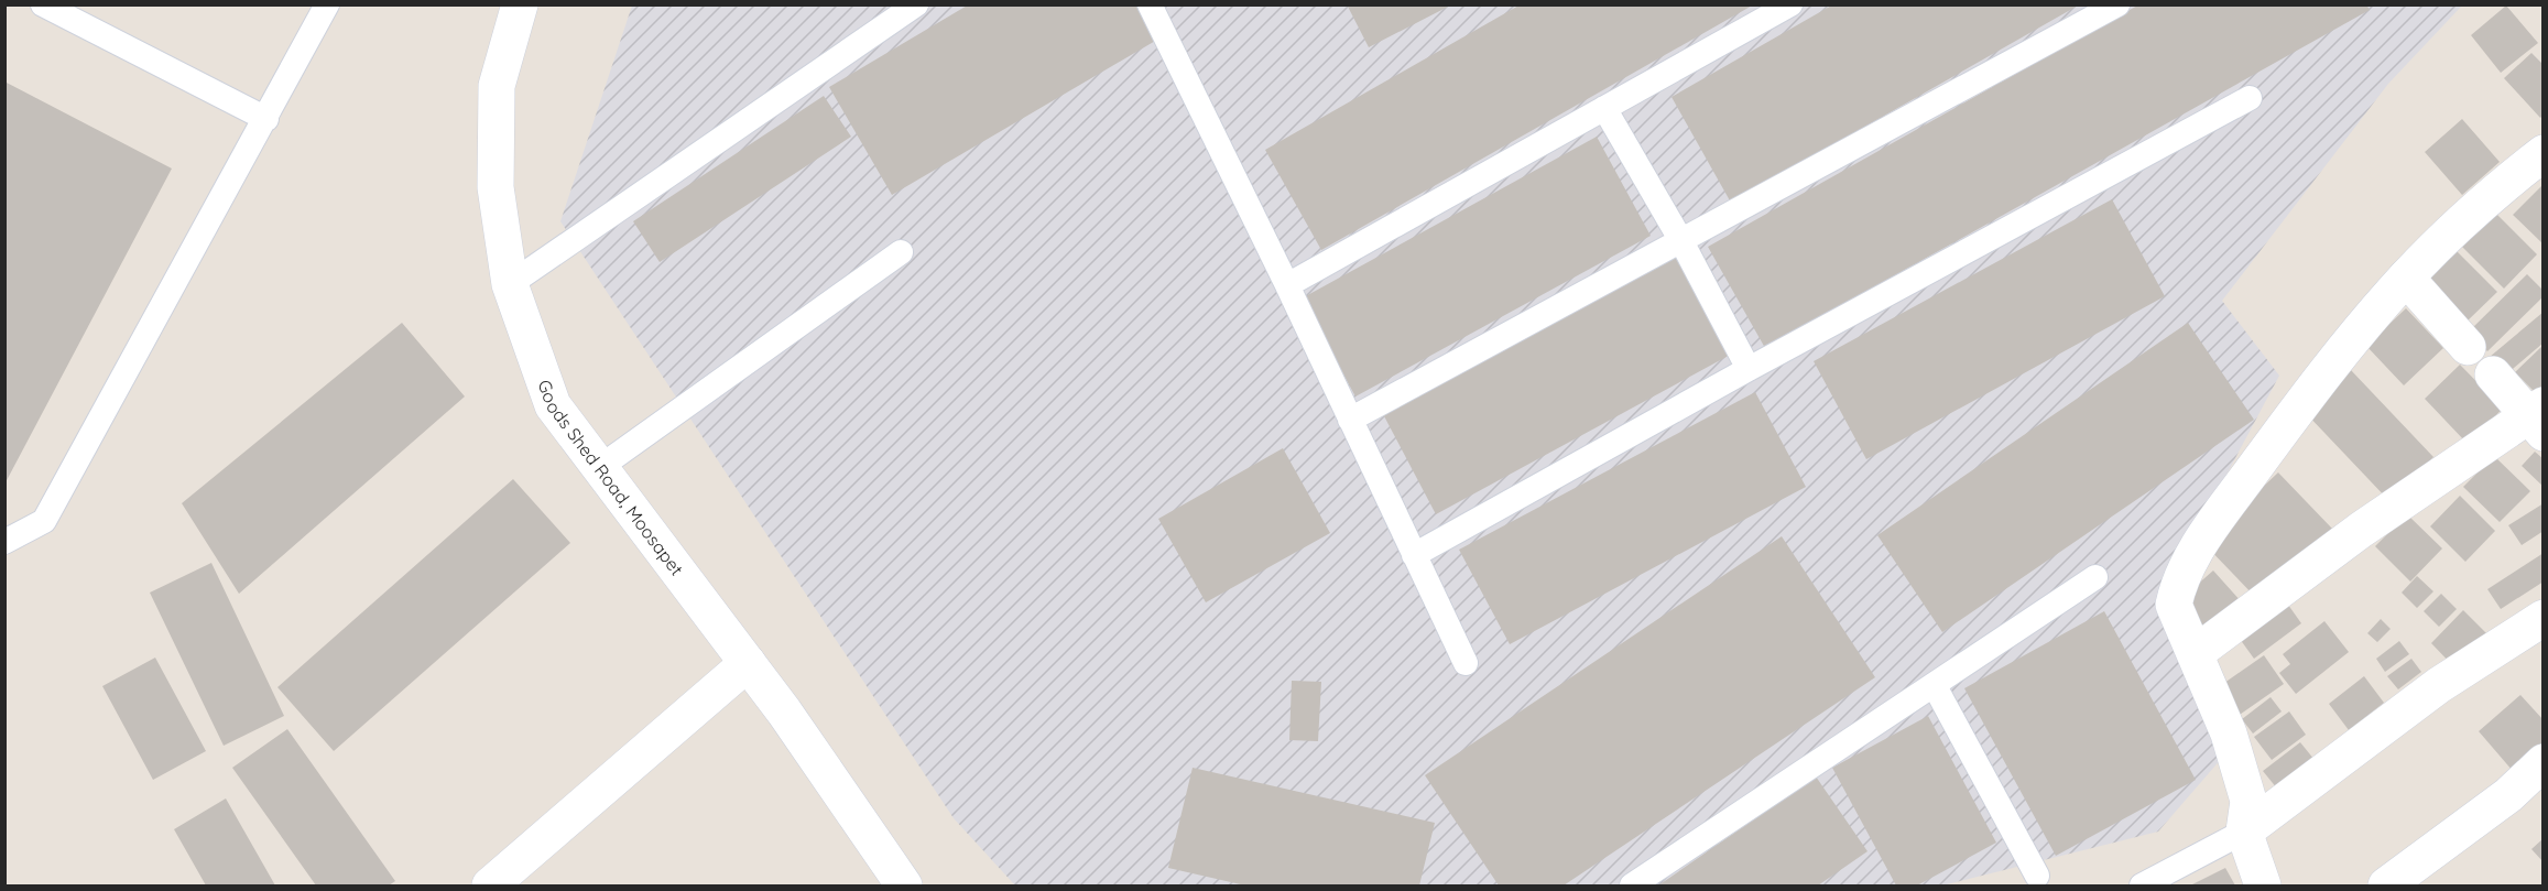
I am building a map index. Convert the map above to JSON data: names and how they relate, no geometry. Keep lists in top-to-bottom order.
{
  "streets": {
    "street": ["Goods Shed Road, Moosapet"]
  }
}
